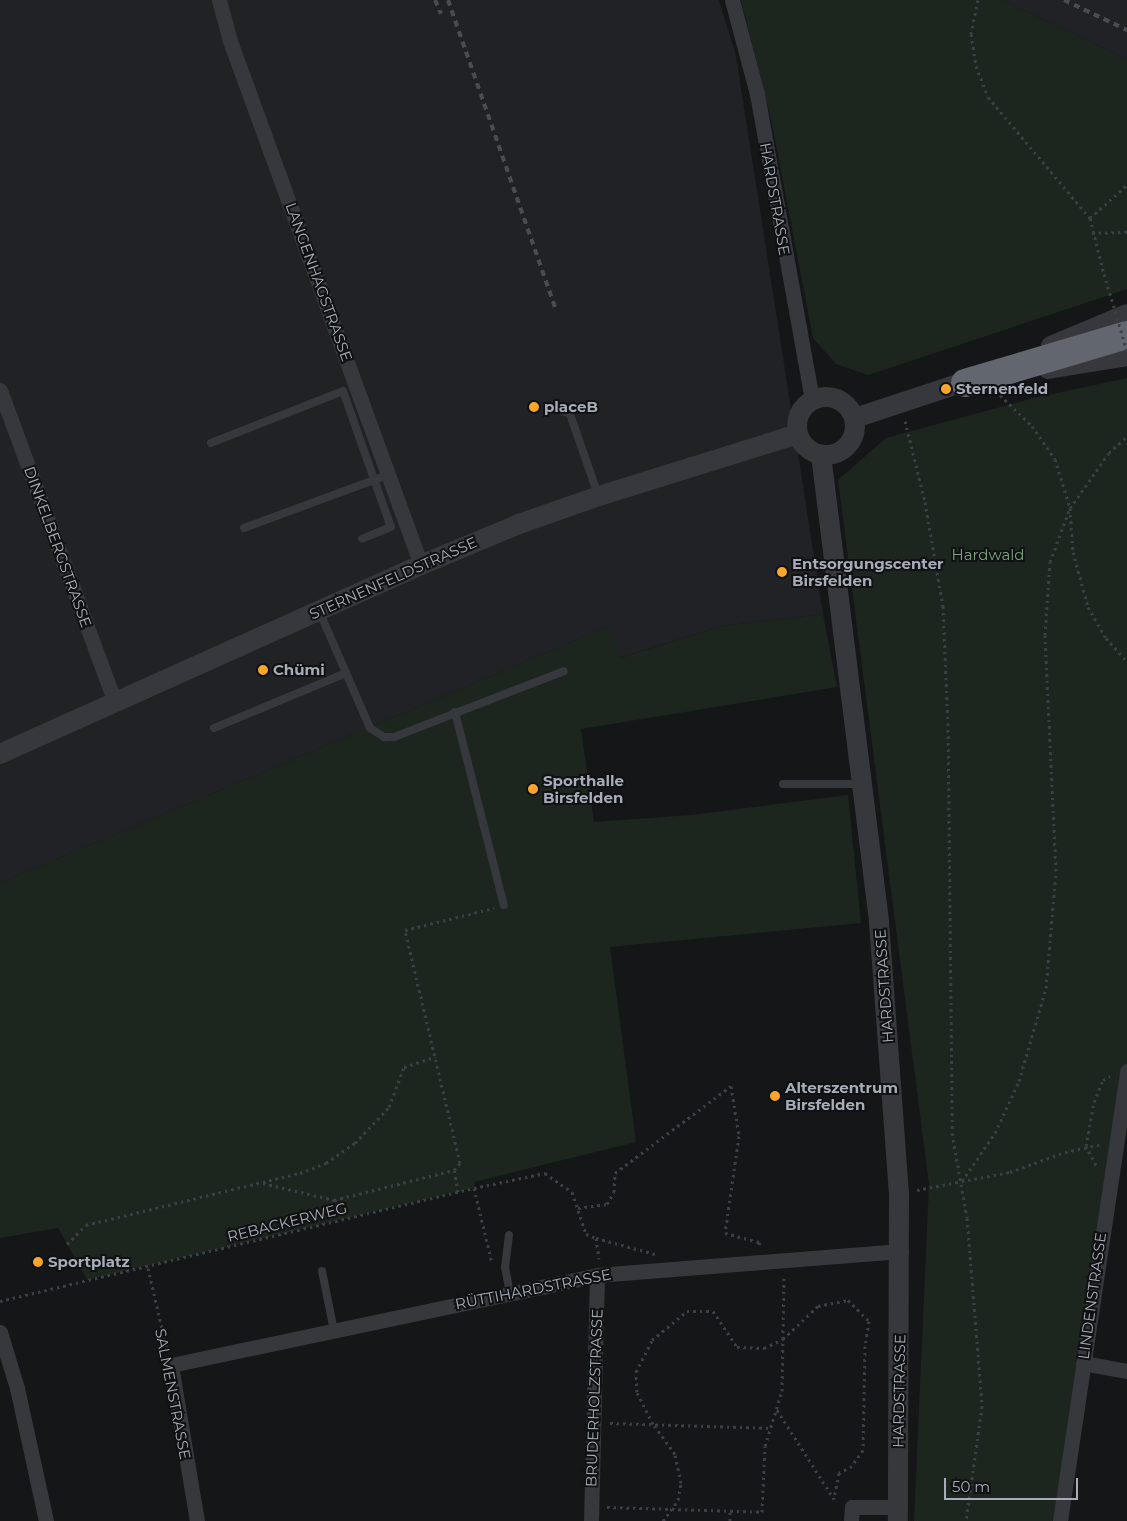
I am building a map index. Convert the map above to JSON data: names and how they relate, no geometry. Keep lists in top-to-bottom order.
{
  "streets": {
    "street": [
      "HARDSTRASSE",
      "LANGENHAGSTRASSE",
      "DINKELBERGSTRASSE",
      "STERNENFELDSTRASSE",
      "RÜTTIHARDSTRASSE",
      "LINDENSTRASSE",
      "SALMENSTRASSE",
      "BRUDERHOLZSTRASSE"
    ],
    "path": ["REBACKERWEG"]
  },
  "crossings": [
    ["HARDSTRASSE", "STERNENFELDSTRASSE"],
    ["HARDSTRASSE", "RÜTTIHARDSTRASSE"],
    ["LANGENHAGSTRASSE", "STERNENFELDSTRASSE"],
    ["DINKELBERGSTRASSE", "STERNENFELDSTRASSE"],
    ["REBACKERWEG", "SALMENSTRASSE"],
    ["RÜTTIHARDSTRASSE", "SALMENSTRASSE"],
    ["RÜTTIHARDSTRASSE", "BRUDERHOLZSTRASSE"]
  ],
  "parks": ["Hardwald"],
  "places": [
    "Sternenfeld",
    "placeB",
    "Entsorgungscenter Birsfelden",
    "Chümi",
    "Sporthalle Birsfelden",
    "Alterszentrum Birsfelden",
    "Sportplatz"
  ],
  "scale_bar": "50 m"
}
